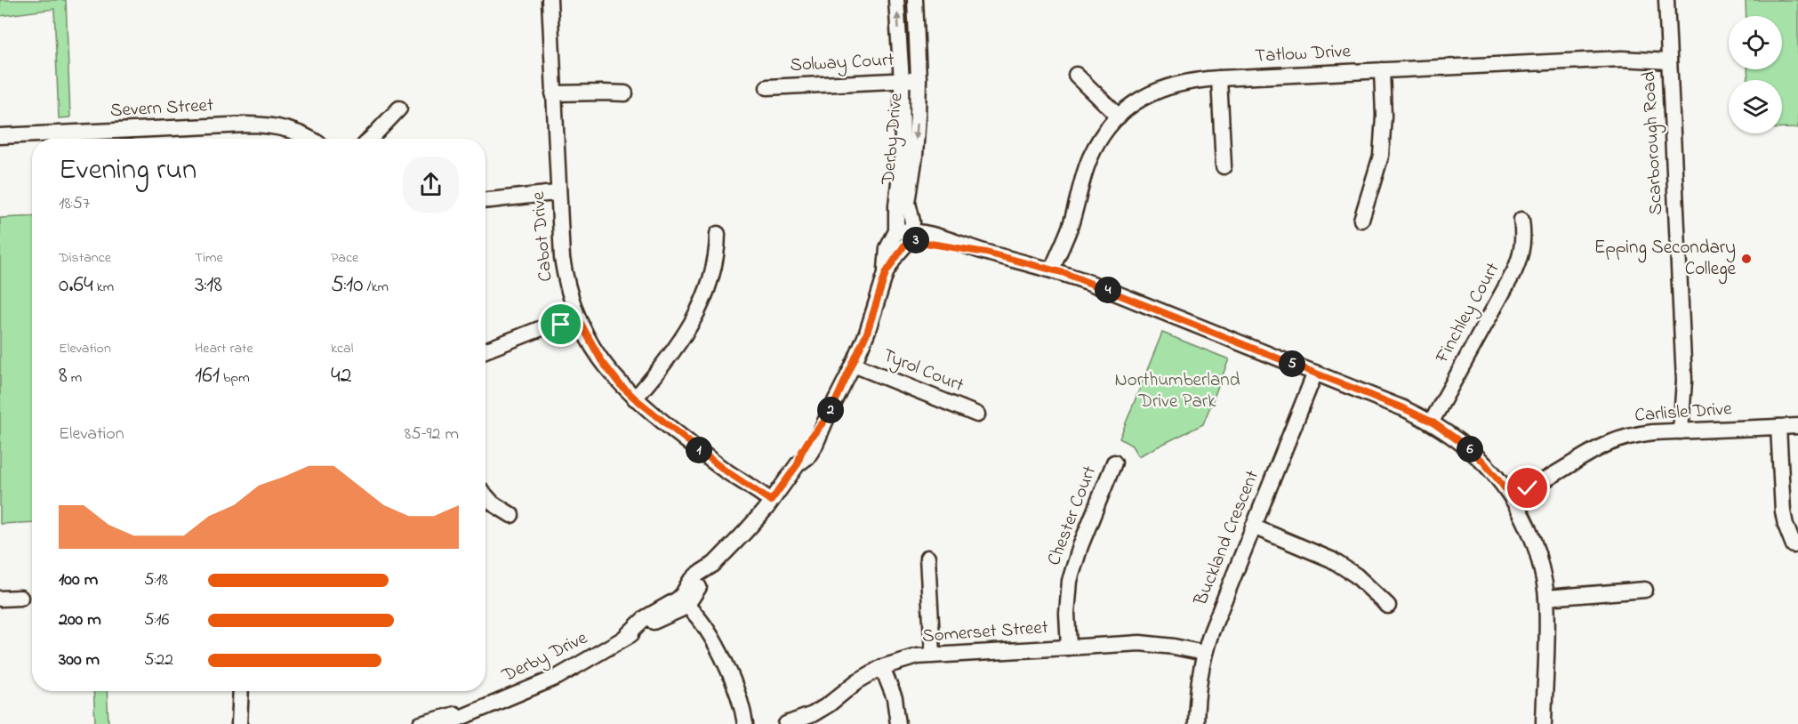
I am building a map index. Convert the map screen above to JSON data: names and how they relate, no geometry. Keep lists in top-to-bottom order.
{
  "streets": {
    "street": [
      "Tatlow Drive",
      "Solway Court",
      "Severn Street",
      "Derby Drive",
      "Scarborough Road",
      "Cabot Drive",
      "Finchley Court",
      "Tyrol Court",
      "Carlisle Drive",
      "Chester Court",
      "Buckland Crescent",
      "Somerset Street"
    ]
  },
  "crossings": [
    ["Tatlow Drive", "Scarborough Road"],
    ["Solway Court", "Derby Drive"],
    ["Scarborough Road", "Carlisle Drive"],
    ["Chester Court", "Somerset Street"],
    ["Buckland Crescent", "Somerset Street"]
  ],
  "parks": ["Northumberland Drive Park"],
  "places": ["Epping Secondary College"],
  "page": {
    "heading": ["Evening run", "18:57"],
    "pins": [
      "3",
      "4",
      "5",
      "2",
      "6",
      "1"
    ],
    "stats": [
      ["Distance", "0.64 km"],
      ["Time", "3:18"],
      ["Pace", "5:10 /km"],
      ["Elevation", "8 m"],
      ["Heart rate", "161 bpm"],
      ["kcal", "42"]
    ],
    "chart": ["Elevation", "85–92 m"],
    "list": [
      {
        "name": "100 m",
        "note": "5:18"
      },
      {
        "name": "200 m",
        "note": "5:16"
      },
      {
        "name": "300 m",
        "note": "5:22"
      }
    ]
  }
}
